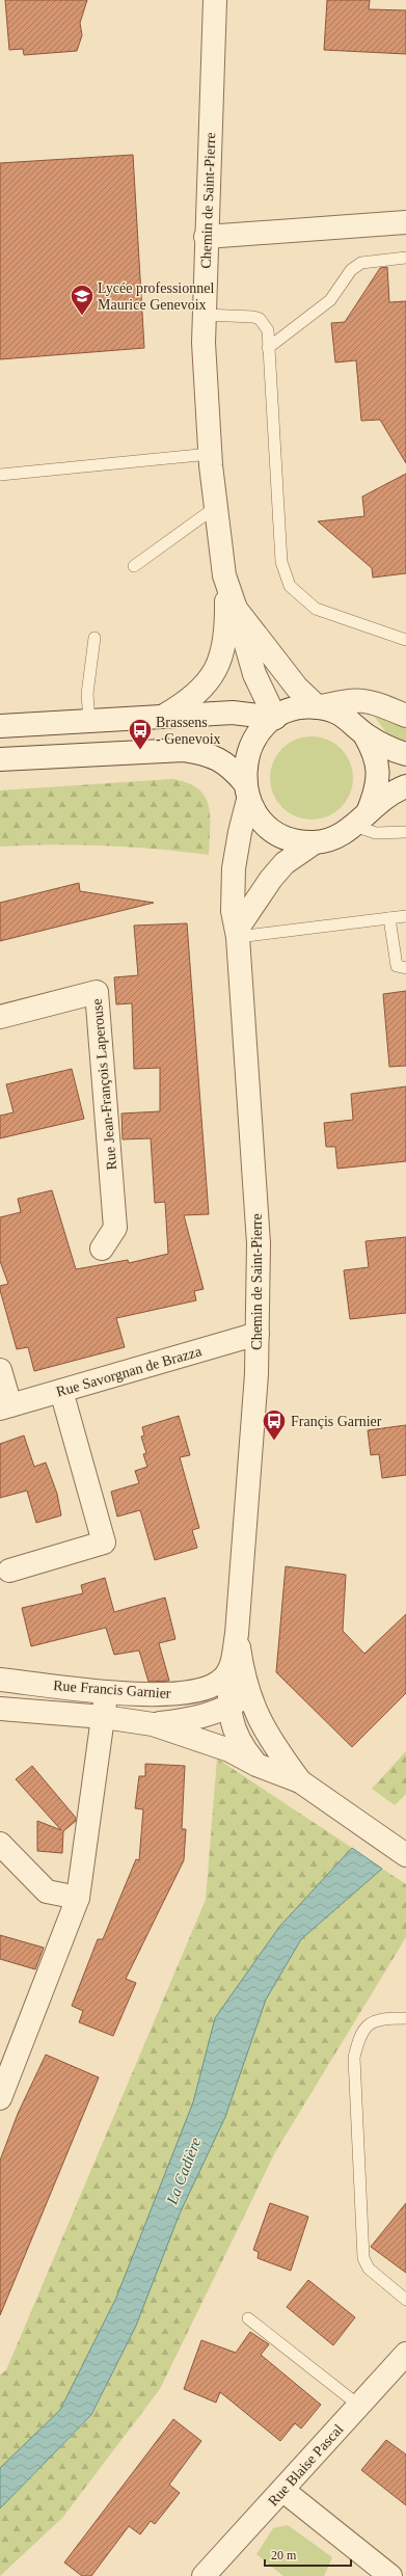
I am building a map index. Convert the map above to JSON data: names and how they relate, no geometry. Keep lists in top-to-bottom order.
{
  "streets": {
    "street": [
      "Chemin de Saint-Pierre",
      "Rue Jean-François Laperouse",
      "Rue Savorgnan de Brazza",
      "Rue Francis Garnier",
      "Rue Blaise Pascal"
    ]
  },
  "crossings": [
    ["Chemin de Saint-Pierre", "Rue Savorgnan de Brazza"]
  ],
  "water": ["La Cadière"],
  "places": {
    "school or university": ["Lycée professionnel Maurice Genevoix"],
    "bus stop": ["Brassens - Genevoix", "Françis Garnier"]
  },
  "scale_bar": "20 m"
}
